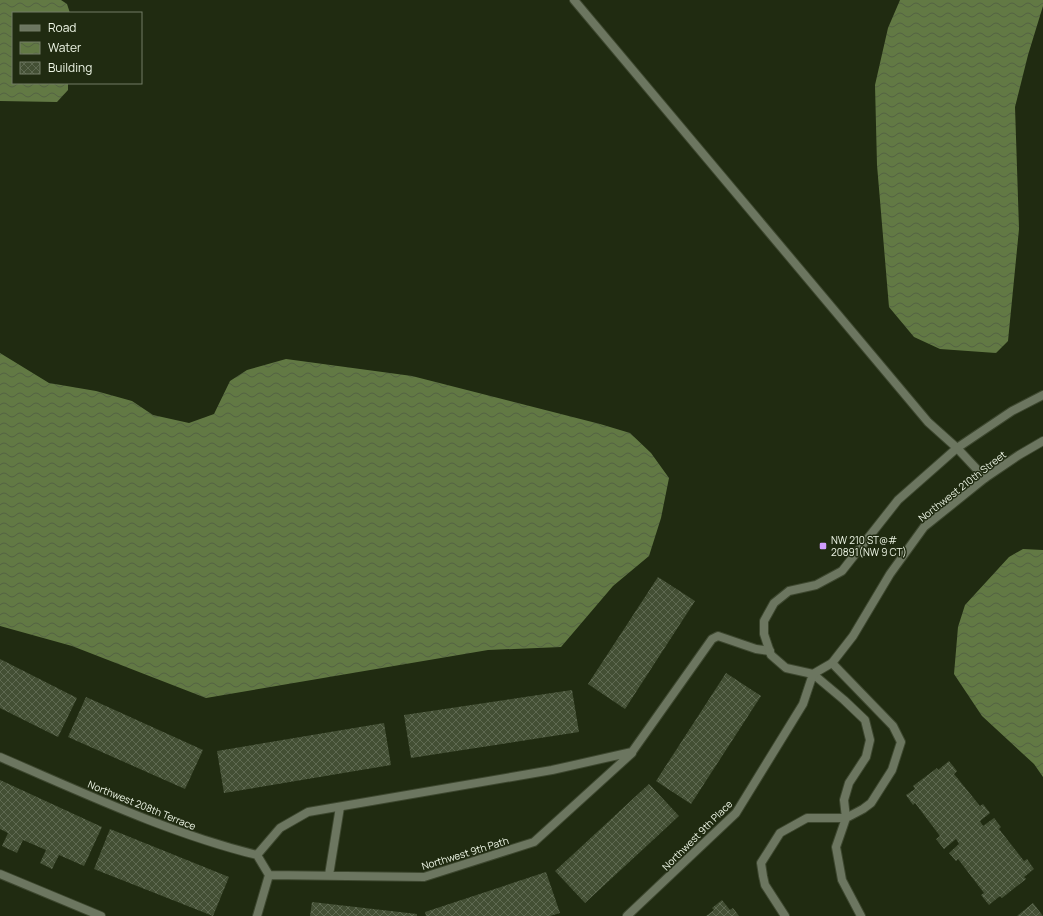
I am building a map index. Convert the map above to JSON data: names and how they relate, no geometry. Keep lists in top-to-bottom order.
{
  "streets": {
    "street": [
      "Northwest 210th Street",
      "Northwest 208th Terrace",
      "Northwest 9th Place",
      "Northwest 9th Path"
    ]
  },
  "crossings": [
    ["Northwest 210th Street", "Northwest 9th Place"]
  ],
  "places": {
    "transit": ["NW 210 ST@# 20891(NW 9 CT)"]
  },
  "legend": ["Road", "Water", "Building"]
}
